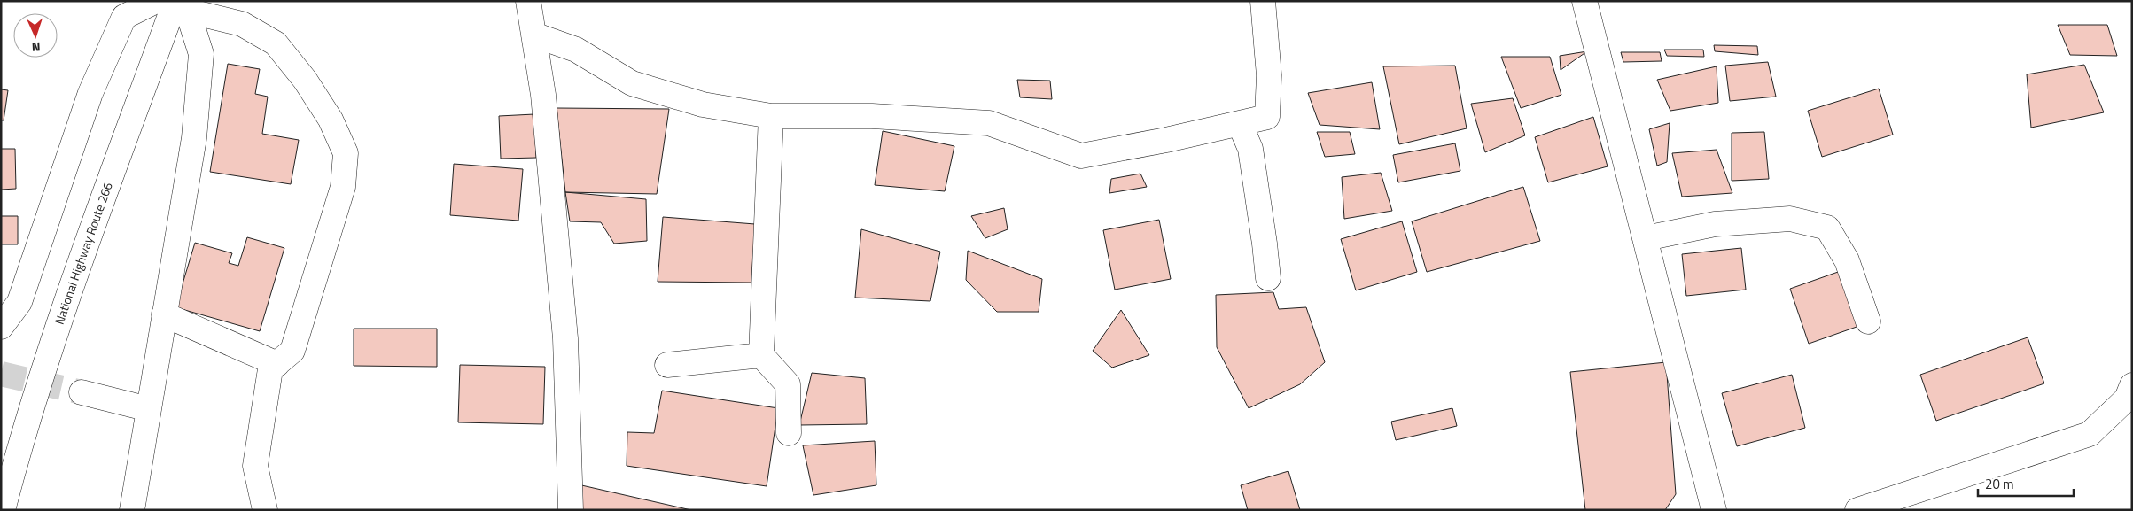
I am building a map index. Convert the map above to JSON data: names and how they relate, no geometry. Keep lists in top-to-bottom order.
{
  "streets": {
    "main road": ["National Highway Route 266"]
  },
  "scale_bar": "20 m",
  "north": "bottom"
}
